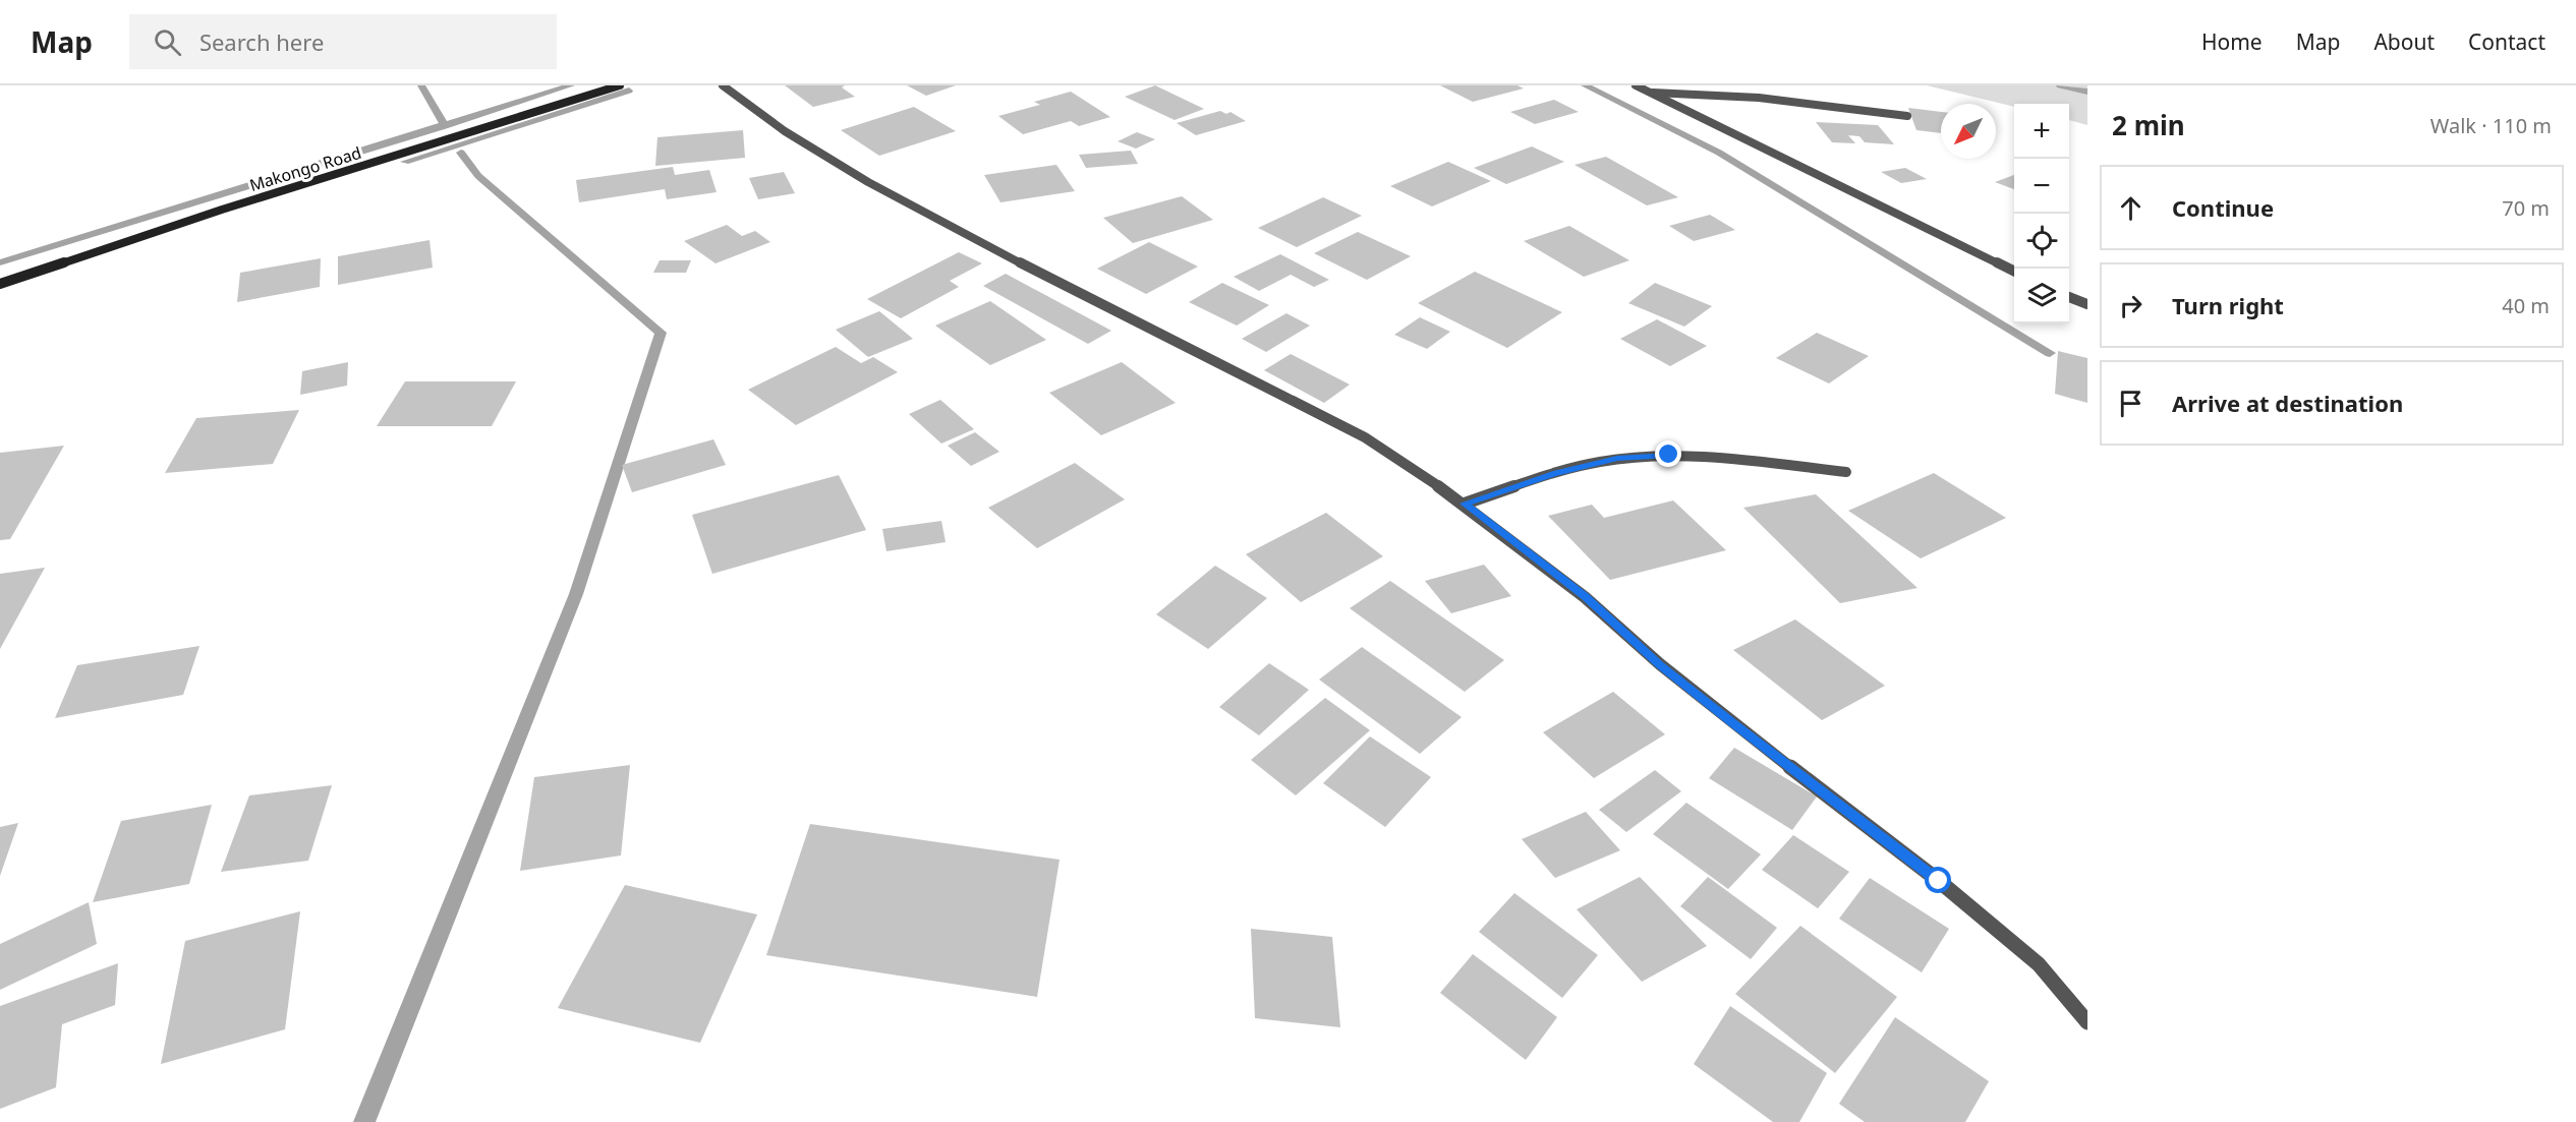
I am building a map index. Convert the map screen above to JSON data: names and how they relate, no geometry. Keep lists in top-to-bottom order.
{
  "streets": {
    "street": ["Makongo Road"]
  },
  "north": "bottom left",
  "page": {
    "header": "Map",
    "search": "Search here",
    "nav": [
      "Home",
      "Map",
      "About",
      "Contact"
    ],
    "heading": ["2 min", "Walk · 110 m"],
    "map_buttons": ["+", "−"],
    "list": [
      ["Continue", "70 m"],
      ["Turn right", "40 m"],
      "Arrive at destination"
    ]
  }
}
